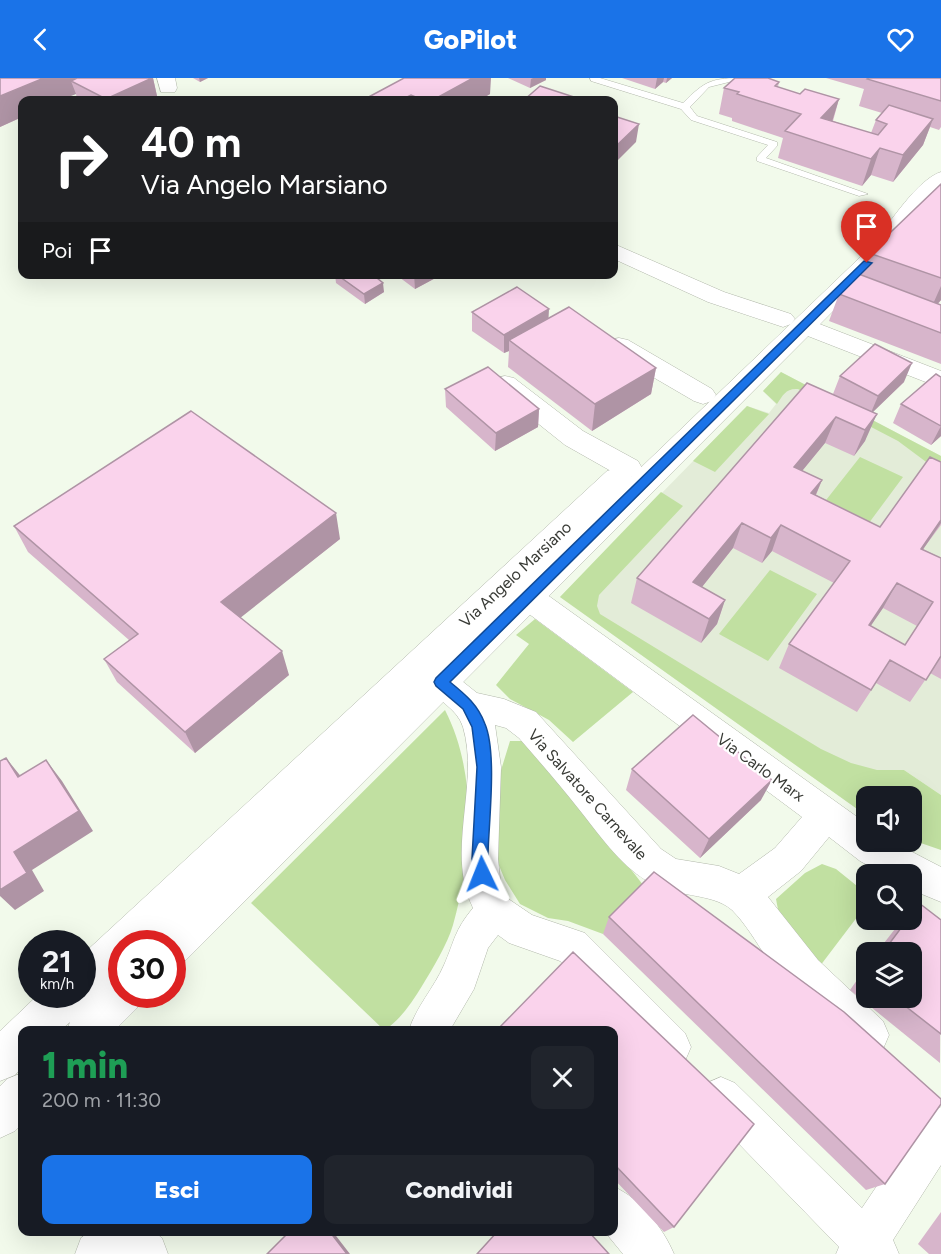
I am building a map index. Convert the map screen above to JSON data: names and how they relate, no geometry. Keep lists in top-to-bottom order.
{
  "streets": {
    "street": ["Via Angelo Marsiano", "Via Carlo Marx", "Via Salvatore Carnevale"]
  },
  "crossings": [
    ["Via Angelo Marsiano", "Via Carlo Marx"],
    ["Via Angelo Marsiano", "Via Salvatore Carnevale"]
  ],
  "page": {
    "header": "GoPilot",
    "turn": ["40 m", "Via Angelo Marsiano"],
    "then": "Poi",
    "speed": "21 km/h",
    "limit": "30",
    "heading": ["1 min", "200 m · 11:30"],
    "buttons": ["Esci", "Condividi"]
  }
}
